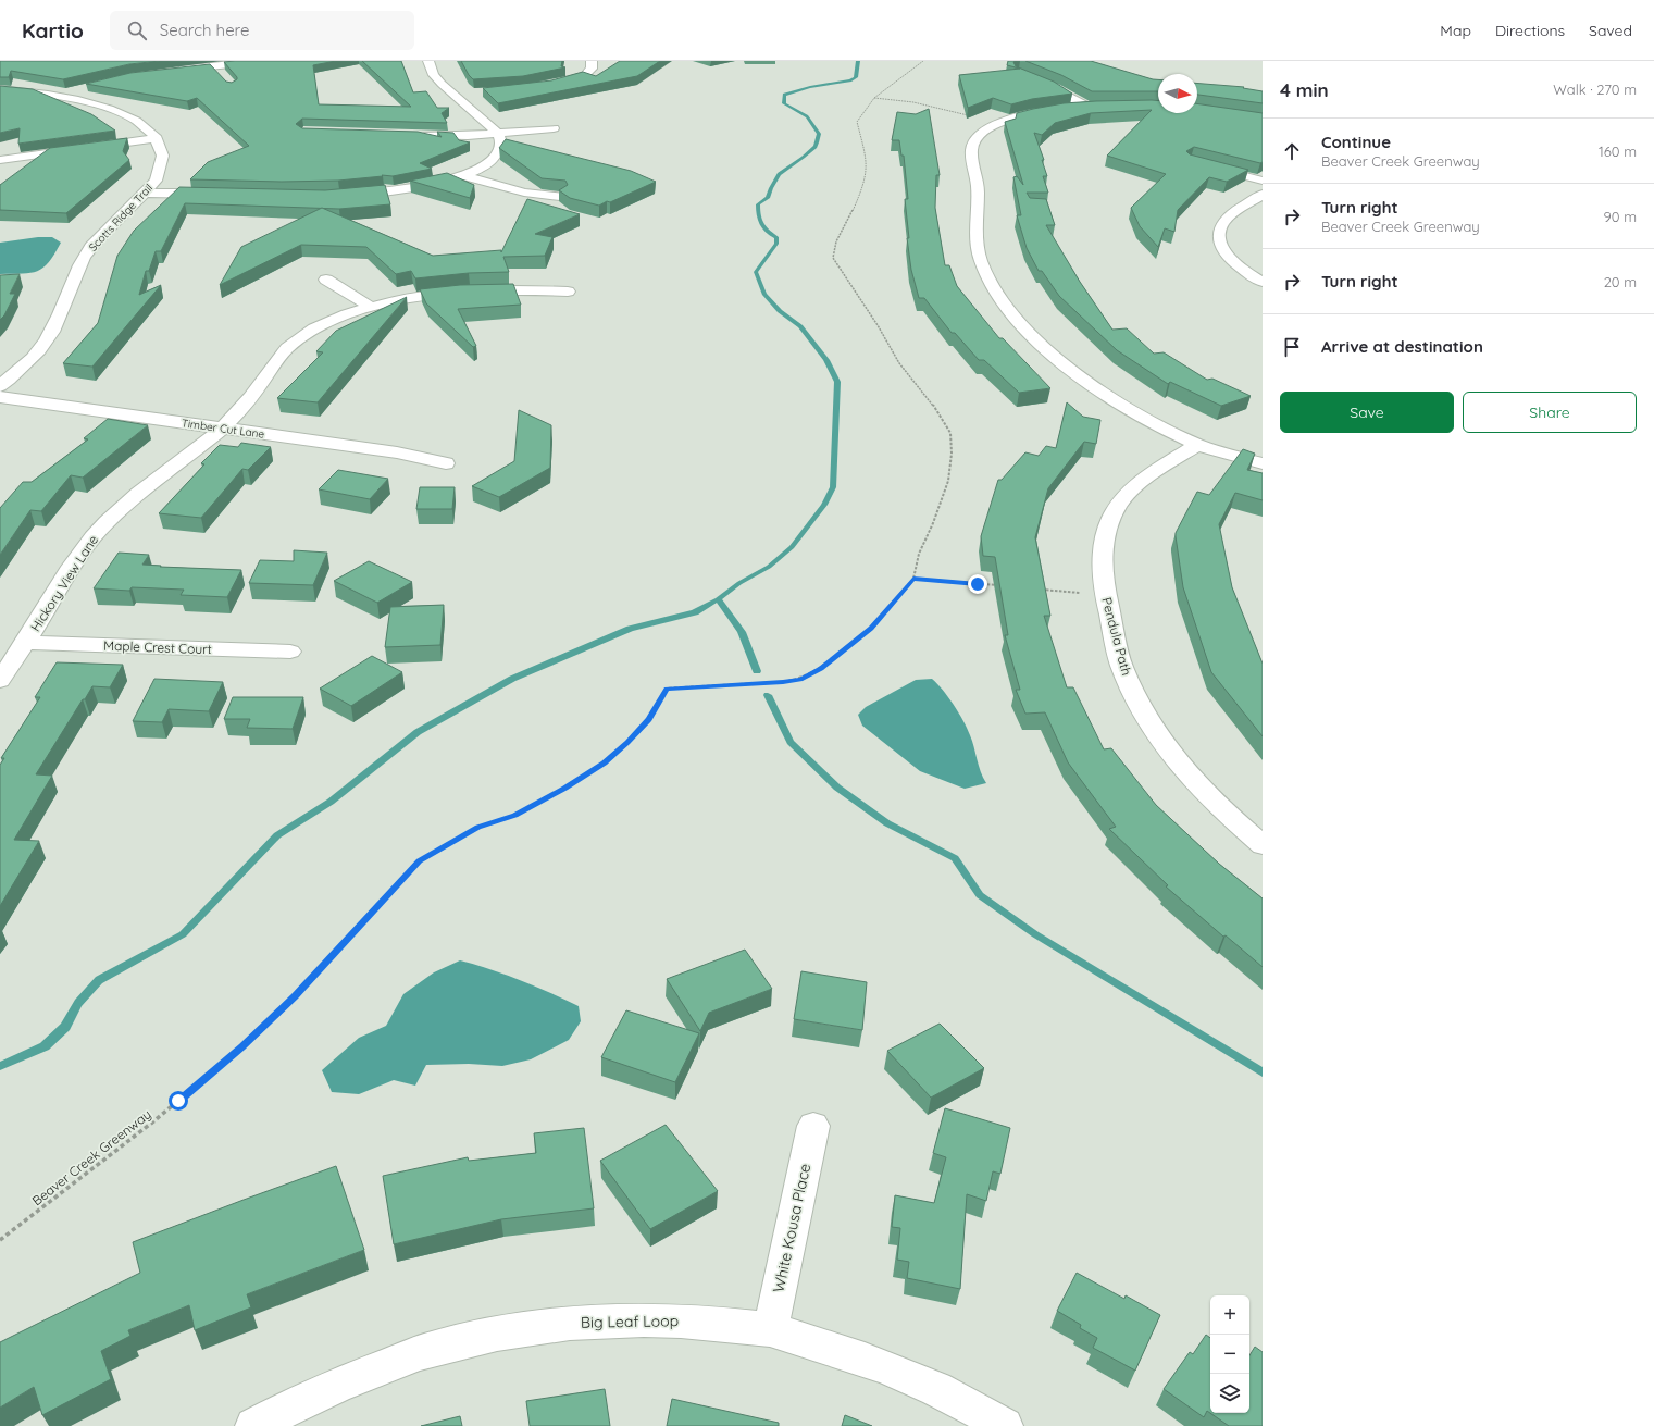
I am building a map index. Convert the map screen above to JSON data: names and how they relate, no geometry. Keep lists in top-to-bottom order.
{
  "streets": {
    "street": [
      "Scotts Ridge Trail",
      "Timber Cut Lane",
      "Hickory View Lane",
      "Pendula Path",
      "Maple Crest Court",
      "White Kousa Place",
      "Big Leaf Loop"
    ],
    "path": ["Beaver Creek Greenway"]
  },
  "crossings": [
    ["Timber Cut Lane", "Hickory View Lane"],
    ["Hickory View Lane", "Maple Crest Court"],
    ["White Kousa Place", "Big Leaf Loop"]
  ],
  "north": "right",
  "page": {
    "header": "Kartio",
    "search": "Search here",
    "nav": ["Map", "Directions", "Saved"],
    "heading": ["4 min", "Walk · 270 m"],
    "list": [
      ["Continue", "Beaver Creek Greenway", "160 m"],
      ["Turn right", "Beaver Creek Greenway", "90 m"],
      ["Turn right", "20 m"],
      "Arrive at destination"
    ],
    "buttons": ["Save", "Share"],
    "map_buttons": ["+", "−"]
  }
}
